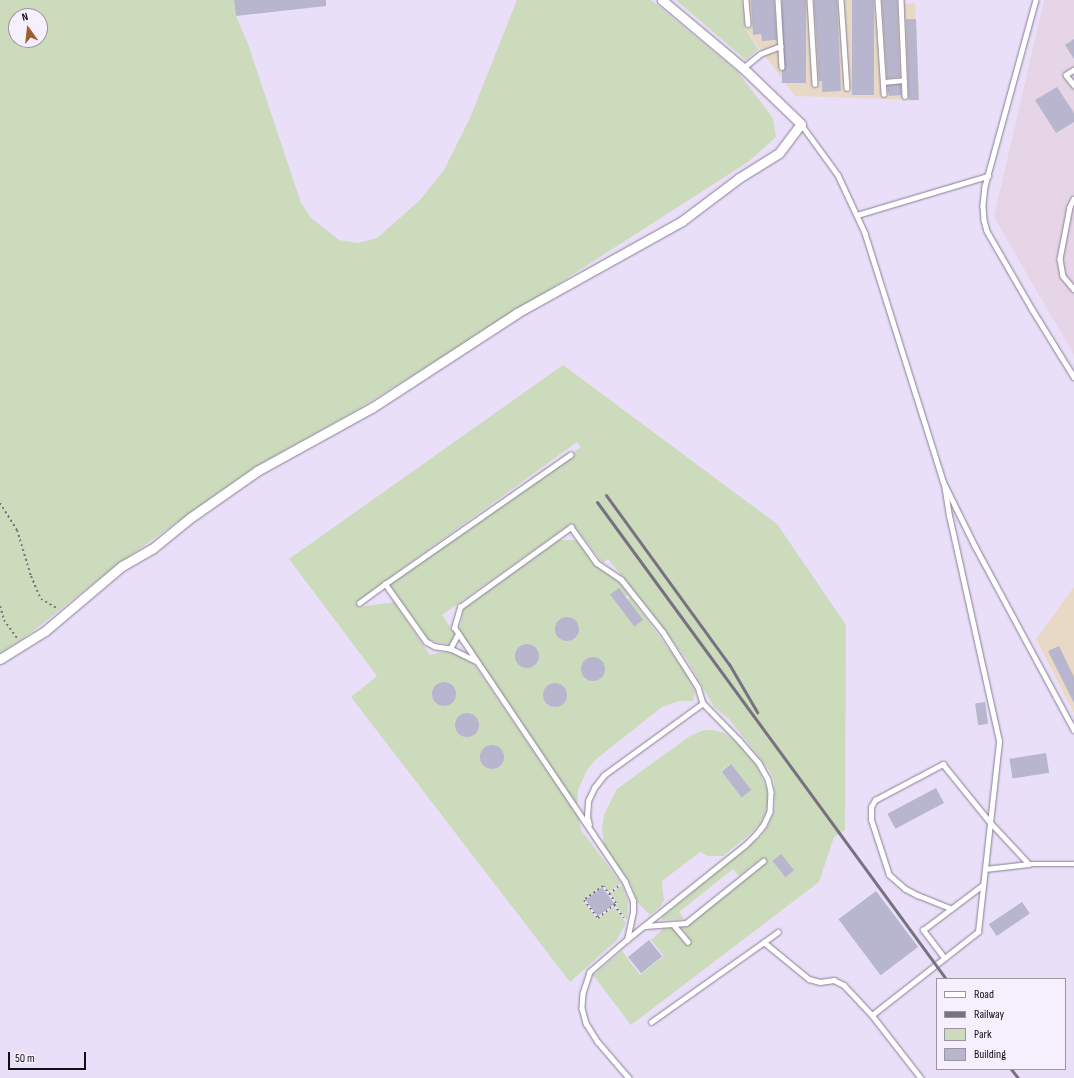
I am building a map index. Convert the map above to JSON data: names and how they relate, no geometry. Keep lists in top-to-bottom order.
{
  "legend": [
    "Road",
    "Railway",
    "Park",
    "Building"
  ],
  "scale_bar": "50 m",
  "north": "top"
}
